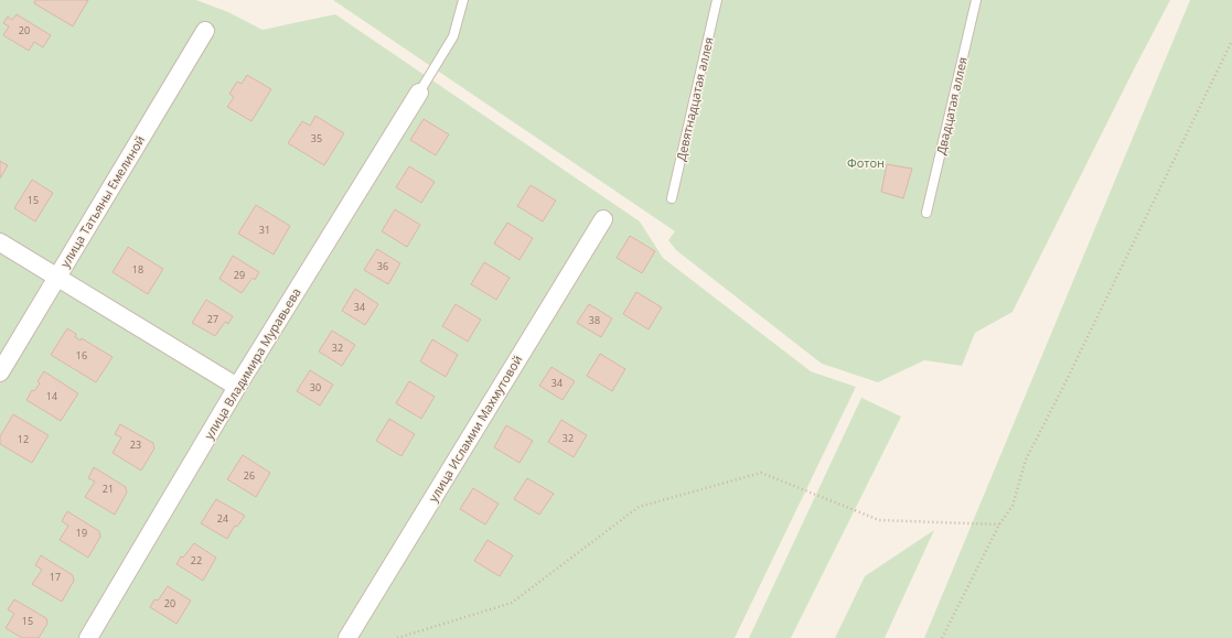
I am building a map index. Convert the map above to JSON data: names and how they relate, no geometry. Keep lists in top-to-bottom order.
{
  "streets": {
    "street": ["улица Татьяны Емелиной", "улица Владимира Муравьева", "улица Исламии Махмутовой"],
    "lane": ["Девятнадцатая аллея", "Двадцатая аллея"]
  },
  "parks": ["Фотон"],
  "house_numbers": [
    "20",
    "35",
    "15",
    "31",
    "36",
    "18",
    "29",
    "34",
    "27",
    "38",
    "32",
    "16",
    "34",
    "30",
    "14",
    "32",
    "12",
    "23",
    "26",
    "21",
    "24",
    "19",
    "22",
    "17",
    "20",
    "15"
  ]
}
